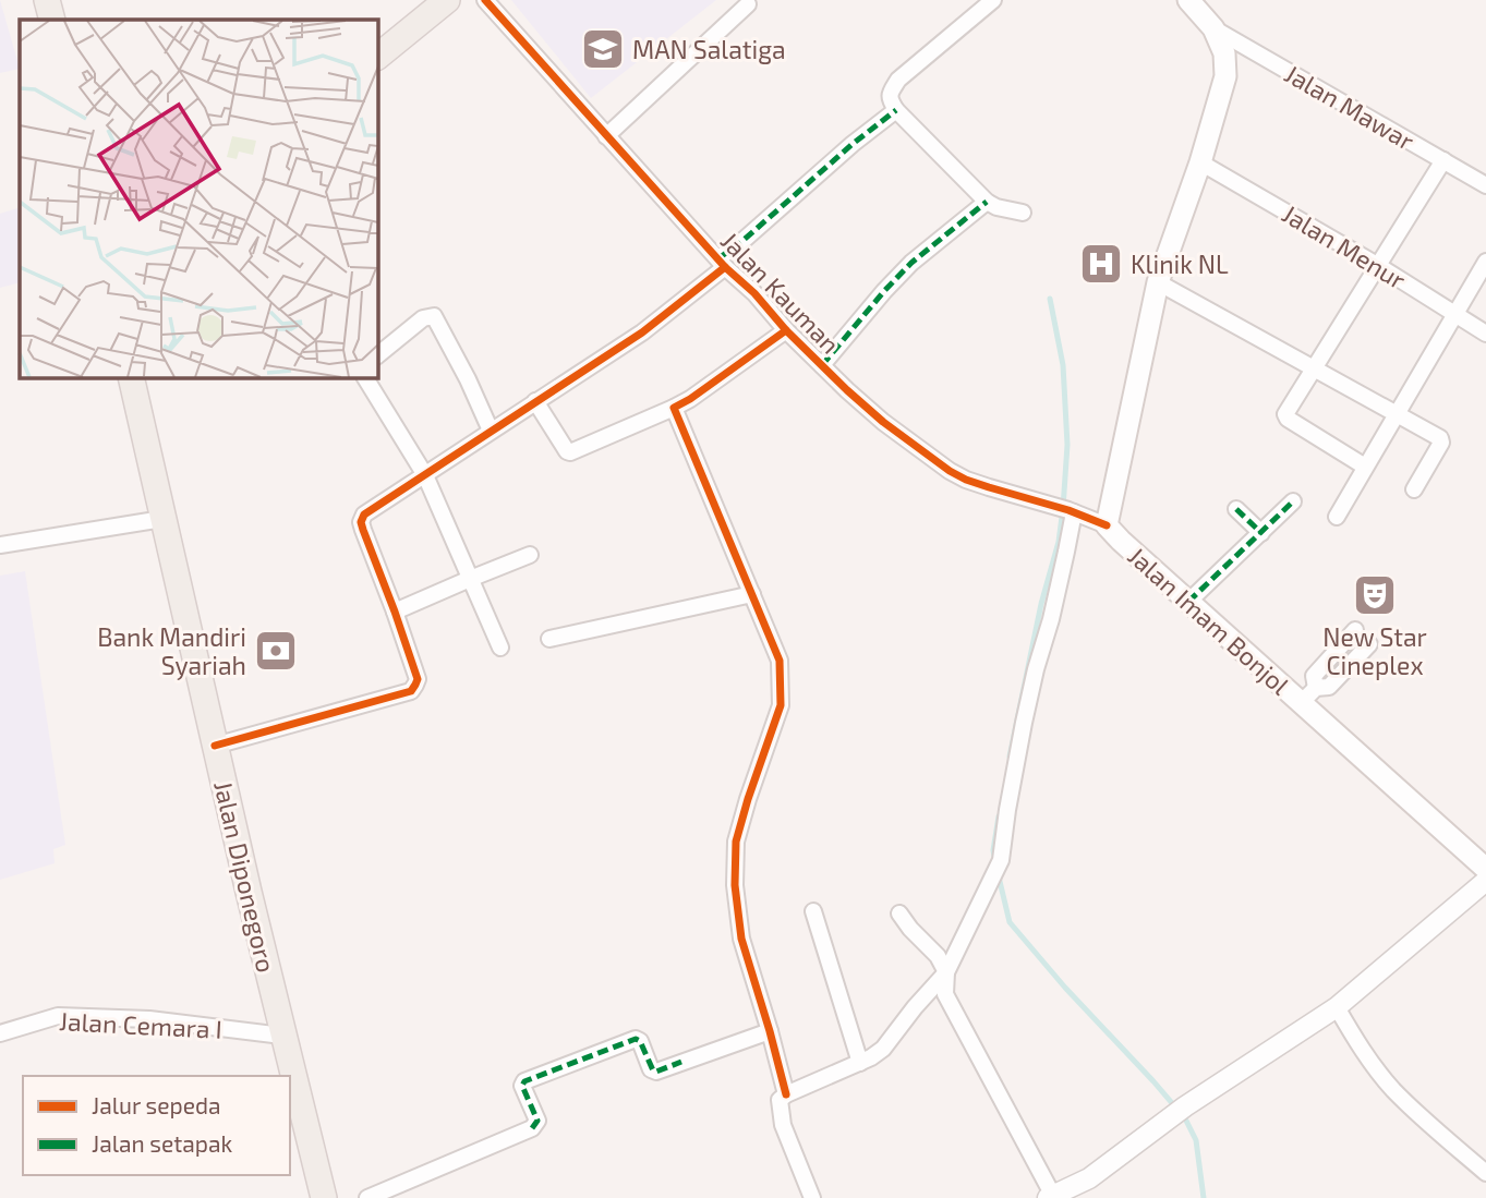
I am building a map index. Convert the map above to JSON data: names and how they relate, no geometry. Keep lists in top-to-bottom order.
{
  "streets": {
    "main road": ["Jalan Imam Bonjol", "Jalan Diponegoro"],
    "street": [
      "Jalan Mawar",
      "Jalan Menur",
      "Jalan Kauman",
      "Jalan Cemara I"
    ]
  },
  "crossings": [
    ["Jalan Mawar", "Jalan Imam Bonjol"],
    ["Jalan Menur", "Jalan Imam Bonjol"],
    ["Jalan Kauman", "Jalan Imam Bonjol"],
    ["Jalan Diponegoro", "Jalan Cemara I"]
  ],
  "places": {
    "school or university": ["MAN Salatiga"],
    "hospital": ["Klinik NL"],
    "theatre": ["New Star Cineplex"],
    "bank": ["Bank Mandiri Syariah"]
  },
  "legend": ["Jalur sepeda", "Jalan setapak"]
}
